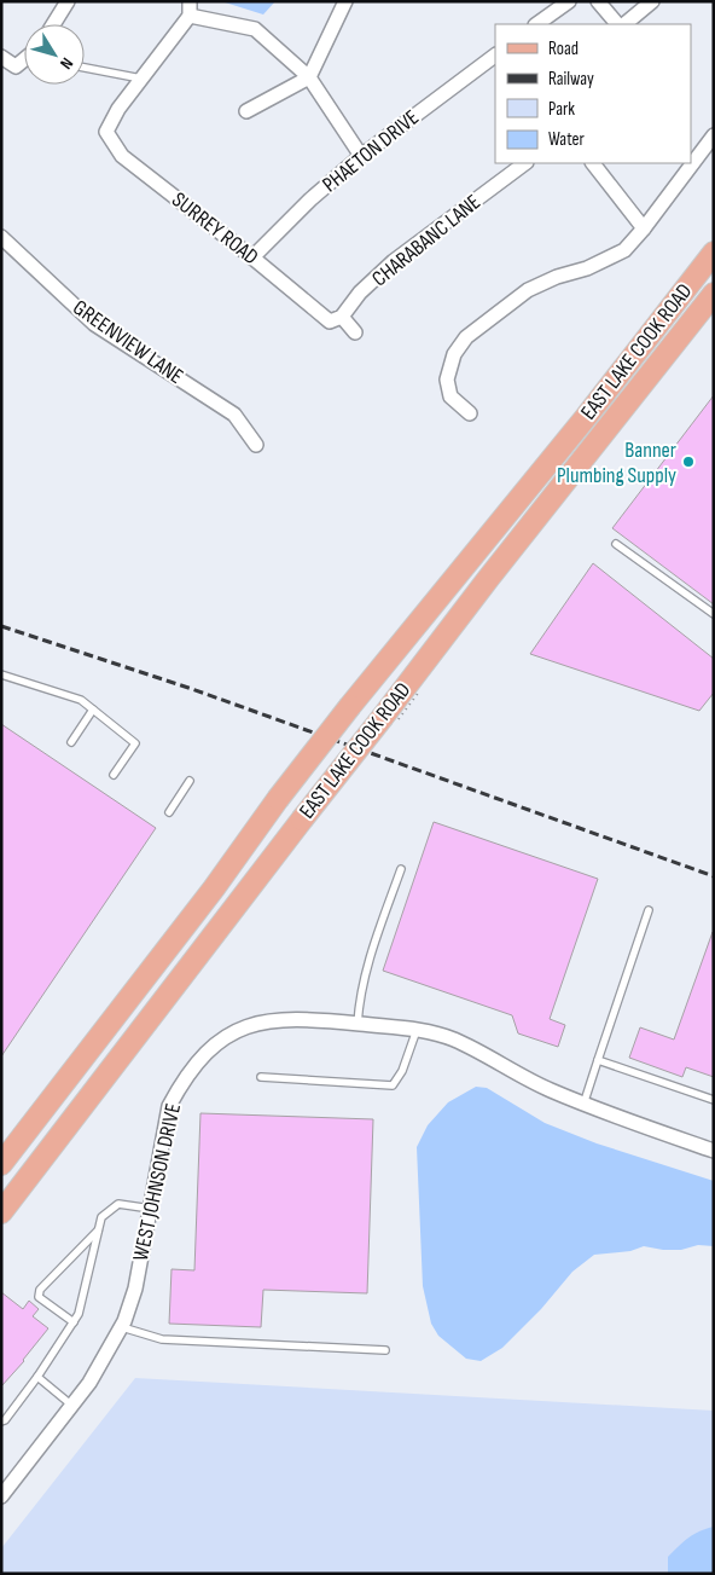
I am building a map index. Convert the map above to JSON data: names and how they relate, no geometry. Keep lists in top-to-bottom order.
{
  "streets": {
    "main road": ["EAST LAKE COOK ROAD"],
    "street": [
      "PHAETON DRIVE",
      "SURREY ROAD",
      "CHARABANC LANE",
      "GREENVIEW LANE",
      "WEST JOHNSON DRIVE"
    ]
  },
  "crossings": [
    ["PHAETON DRIVE", "SURREY ROAD"],
    ["SURREY ROAD", "CHARABANC LANE"]
  ],
  "places": ["Banner Plumbing Supply"],
  "legend": [
    "Road",
    "Railway",
    "Park",
    "Water"
  ],
  "north": "bottom right"
}
